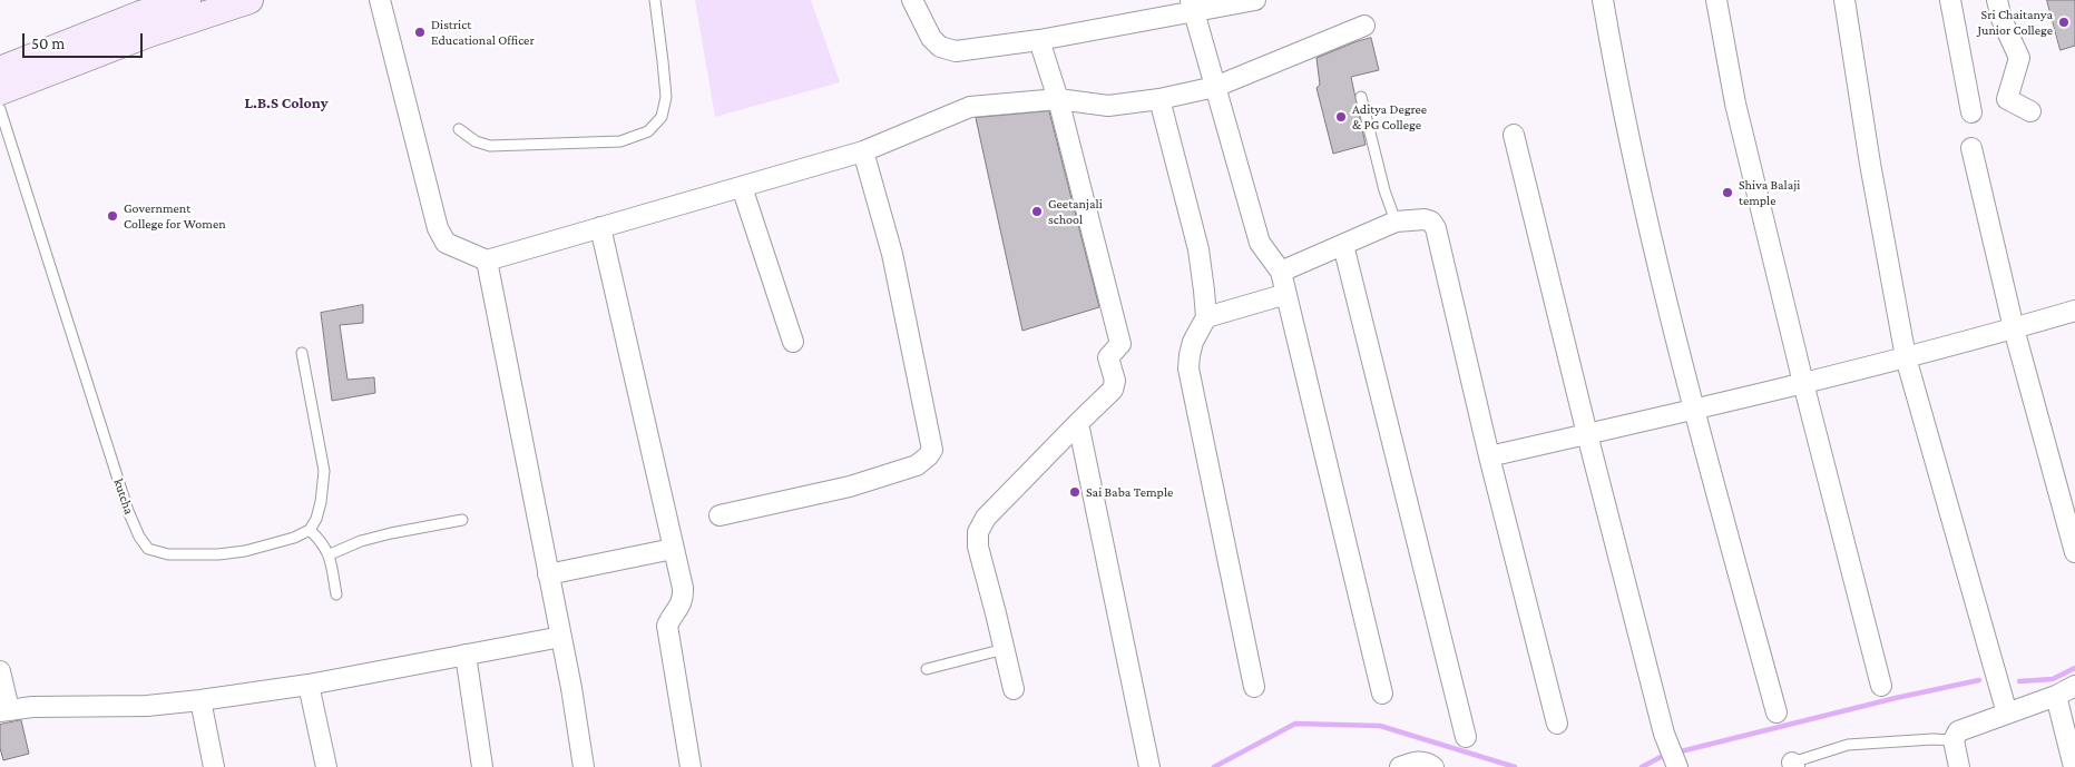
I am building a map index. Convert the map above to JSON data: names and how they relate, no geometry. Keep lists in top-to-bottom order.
{
  "streets": {
    "lane": ["kutcha"]
  },
  "districts": ["L.B.S Colony"],
  "places": [
    "Sri Chaitanya Junior College",
    "District Educational Officer",
    "Aditya Degree & PG College",
    "Shiva Balaji temple",
    "Geetanjali school",
    "Government College for Women",
    "Sai Baba Temple"
  ],
  "scale_bar": "50 m"
}
